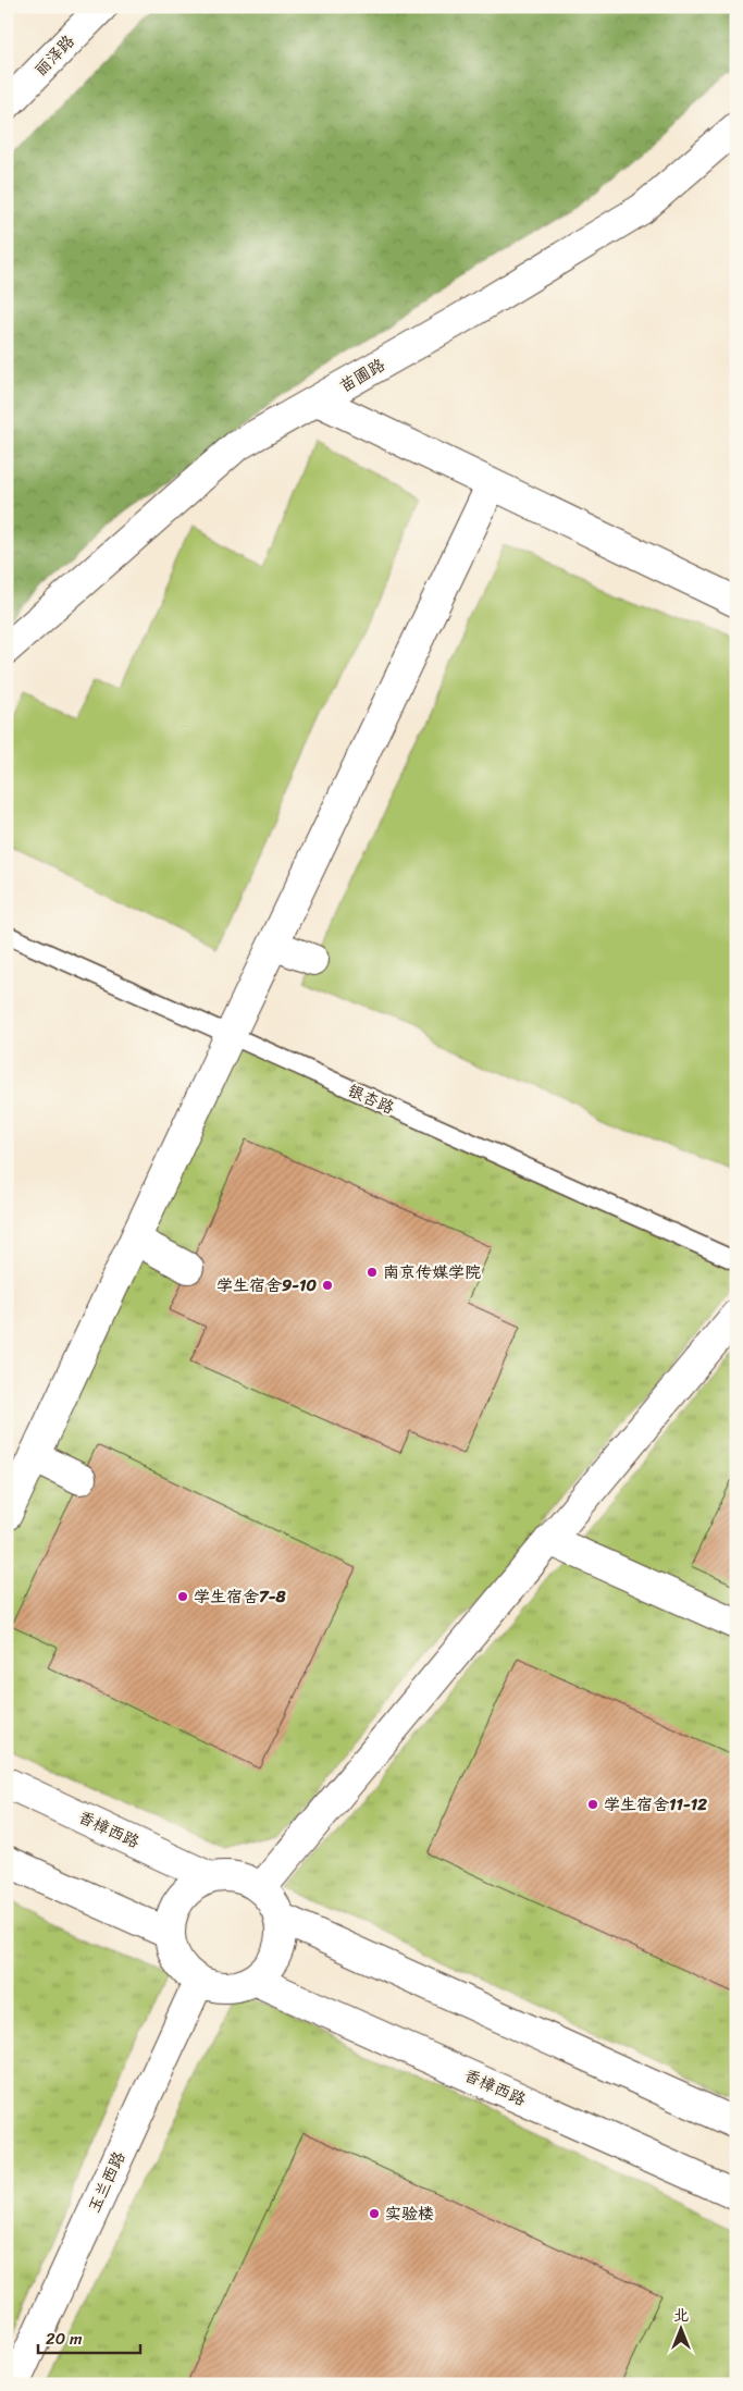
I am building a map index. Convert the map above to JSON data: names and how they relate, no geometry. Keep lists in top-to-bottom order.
{
  "streets": {
    "street": [
      "丽泽路",
      "苗圃路",
      "香樟西路",
      "玉兰西路"
    ],
    "lane": ["银杏路"]
  },
  "crossings": [
    ["香樟西路", "玉兰西路"]
  ],
  "places": [
    "南京传媒学院",
    "学生宿舍9-10",
    "学生宿舍7-8",
    "学生宿舍11-12",
    "实验楼"
  ],
  "scale_bar": "20 m",
  "north": "top"
}
